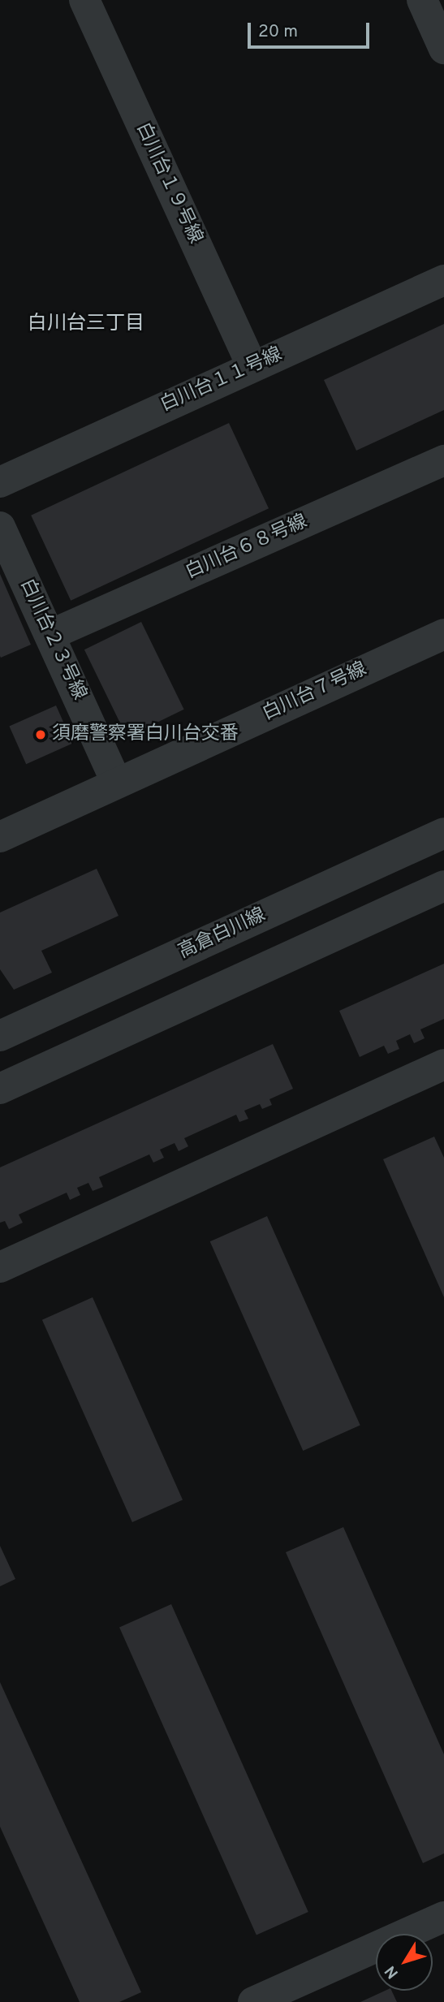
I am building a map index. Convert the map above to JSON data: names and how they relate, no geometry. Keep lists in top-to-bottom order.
{
  "streets": {
    "street": [
      "白川台１９号線",
      "白川台１１号線",
      "白川台６８号線",
      "白川台２３号線",
      "白川台７号線",
      "高倉白川線"
    ]
  },
  "crossings": [
    ["白川台１９号線", "白川台１１号線"],
    ["白川台６８号線", "白川台２３号線"],
    ["白川台２３号線", "白川台７号線"]
  ],
  "districts": ["白川台三丁目"],
  "places": ["須磨警察署白川台交番"],
  "scale_bar": "20 m",
  "north": "bottom left"
}
